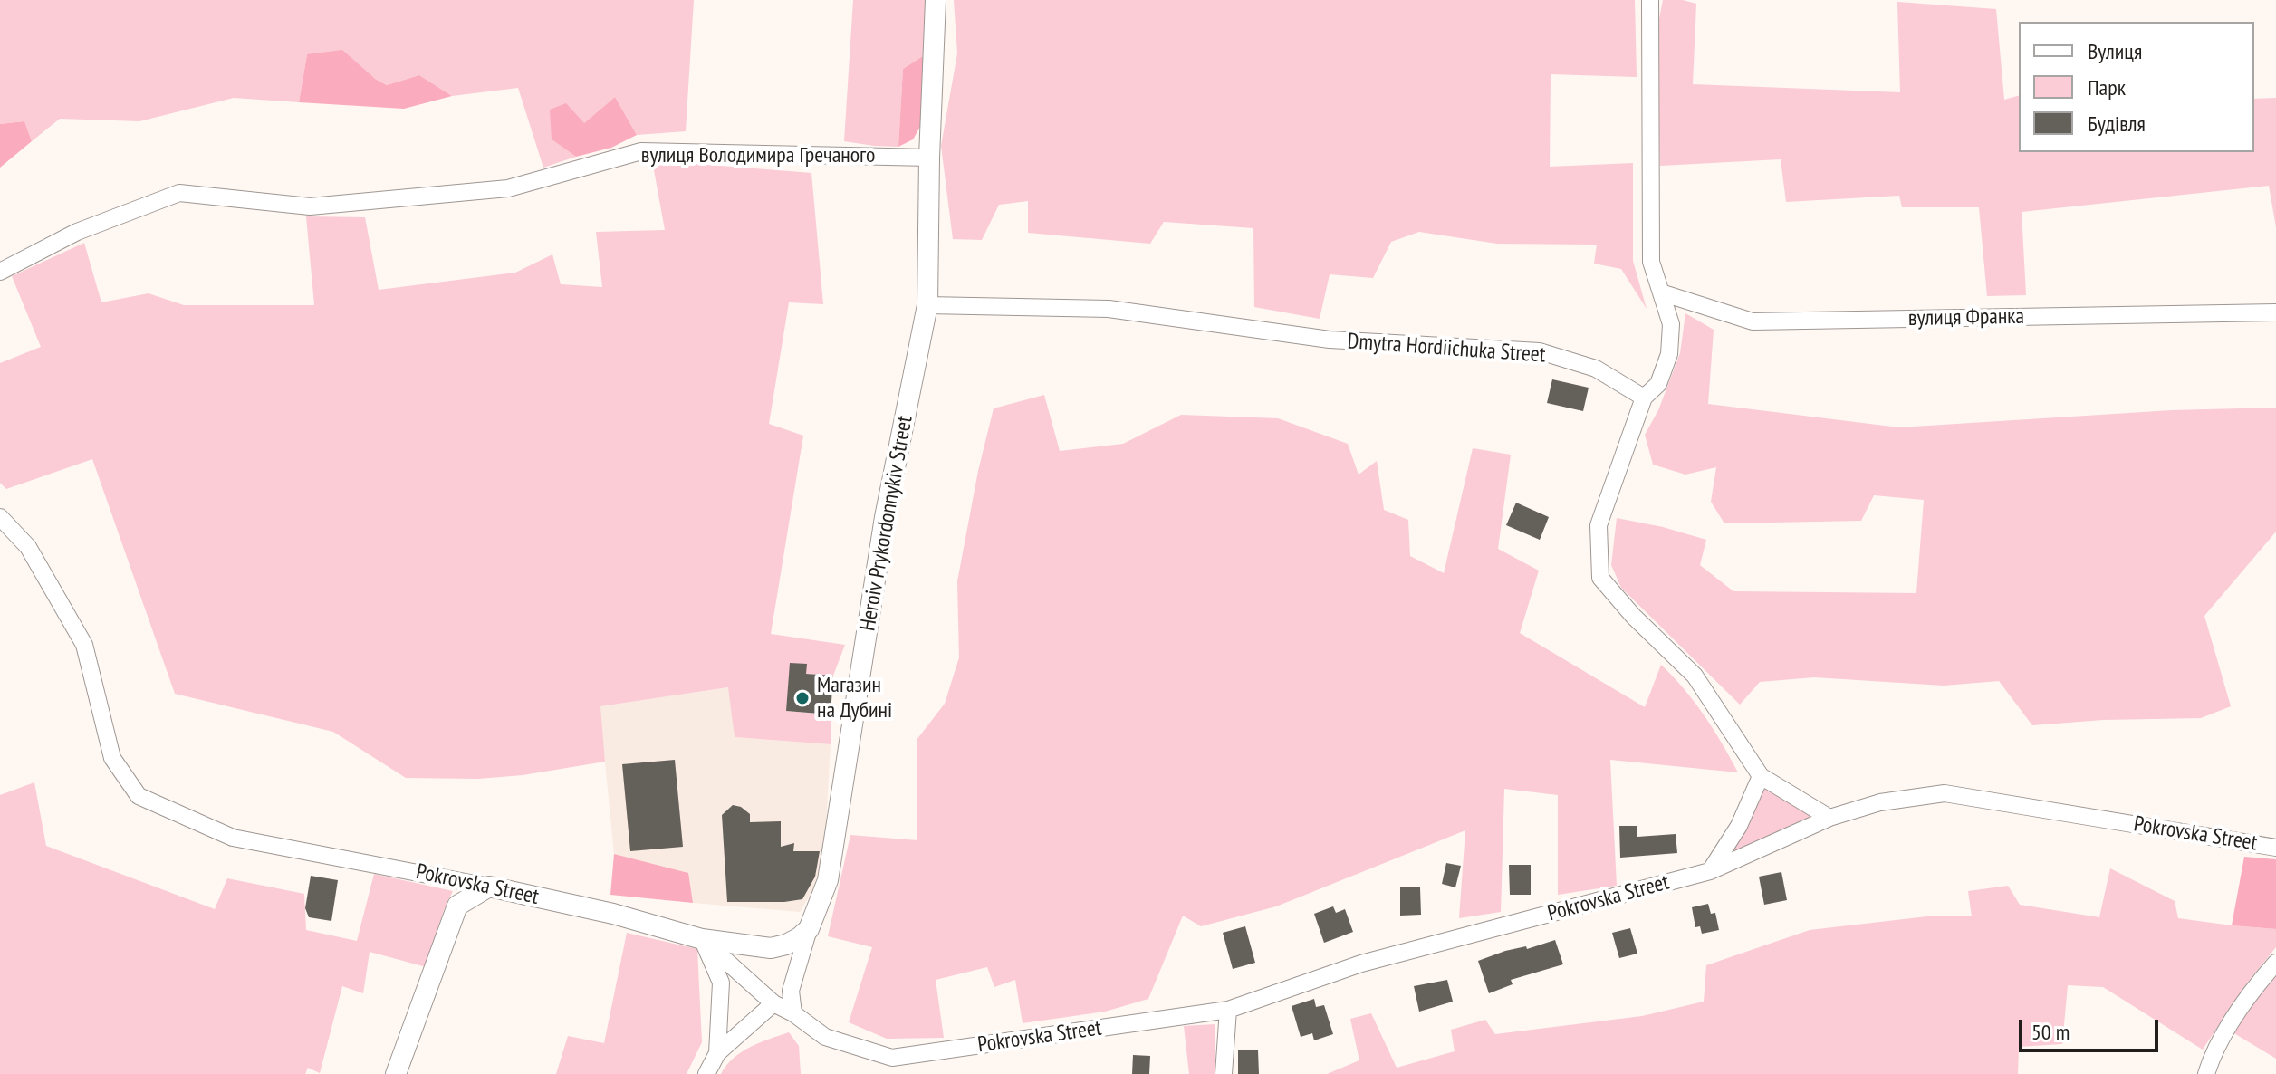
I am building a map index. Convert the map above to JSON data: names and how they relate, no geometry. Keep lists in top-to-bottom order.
{
  "streets": {
    "street": [
      "вулиця Володимира Гречаного",
      "вулиця Франка",
      "Dmytra Hordiichuka Street",
      "Heroiv Prykordonnykiv Street",
      "Pokrovska Street"
    ]
  },
  "crossings": [
    ["вулиця Володимира Гречаного", "Heroiv Prykordonnykiv Street"],
    ["Dmytra Hordiichuka Street", "Heroiv Prykordonnykiv Street"]
  ],
  "places": ["Магазин на Дубині"],
  "legend": ["Вулиця", "Парк", "Будівля"],
  "scale_bar": "50 m"
}
